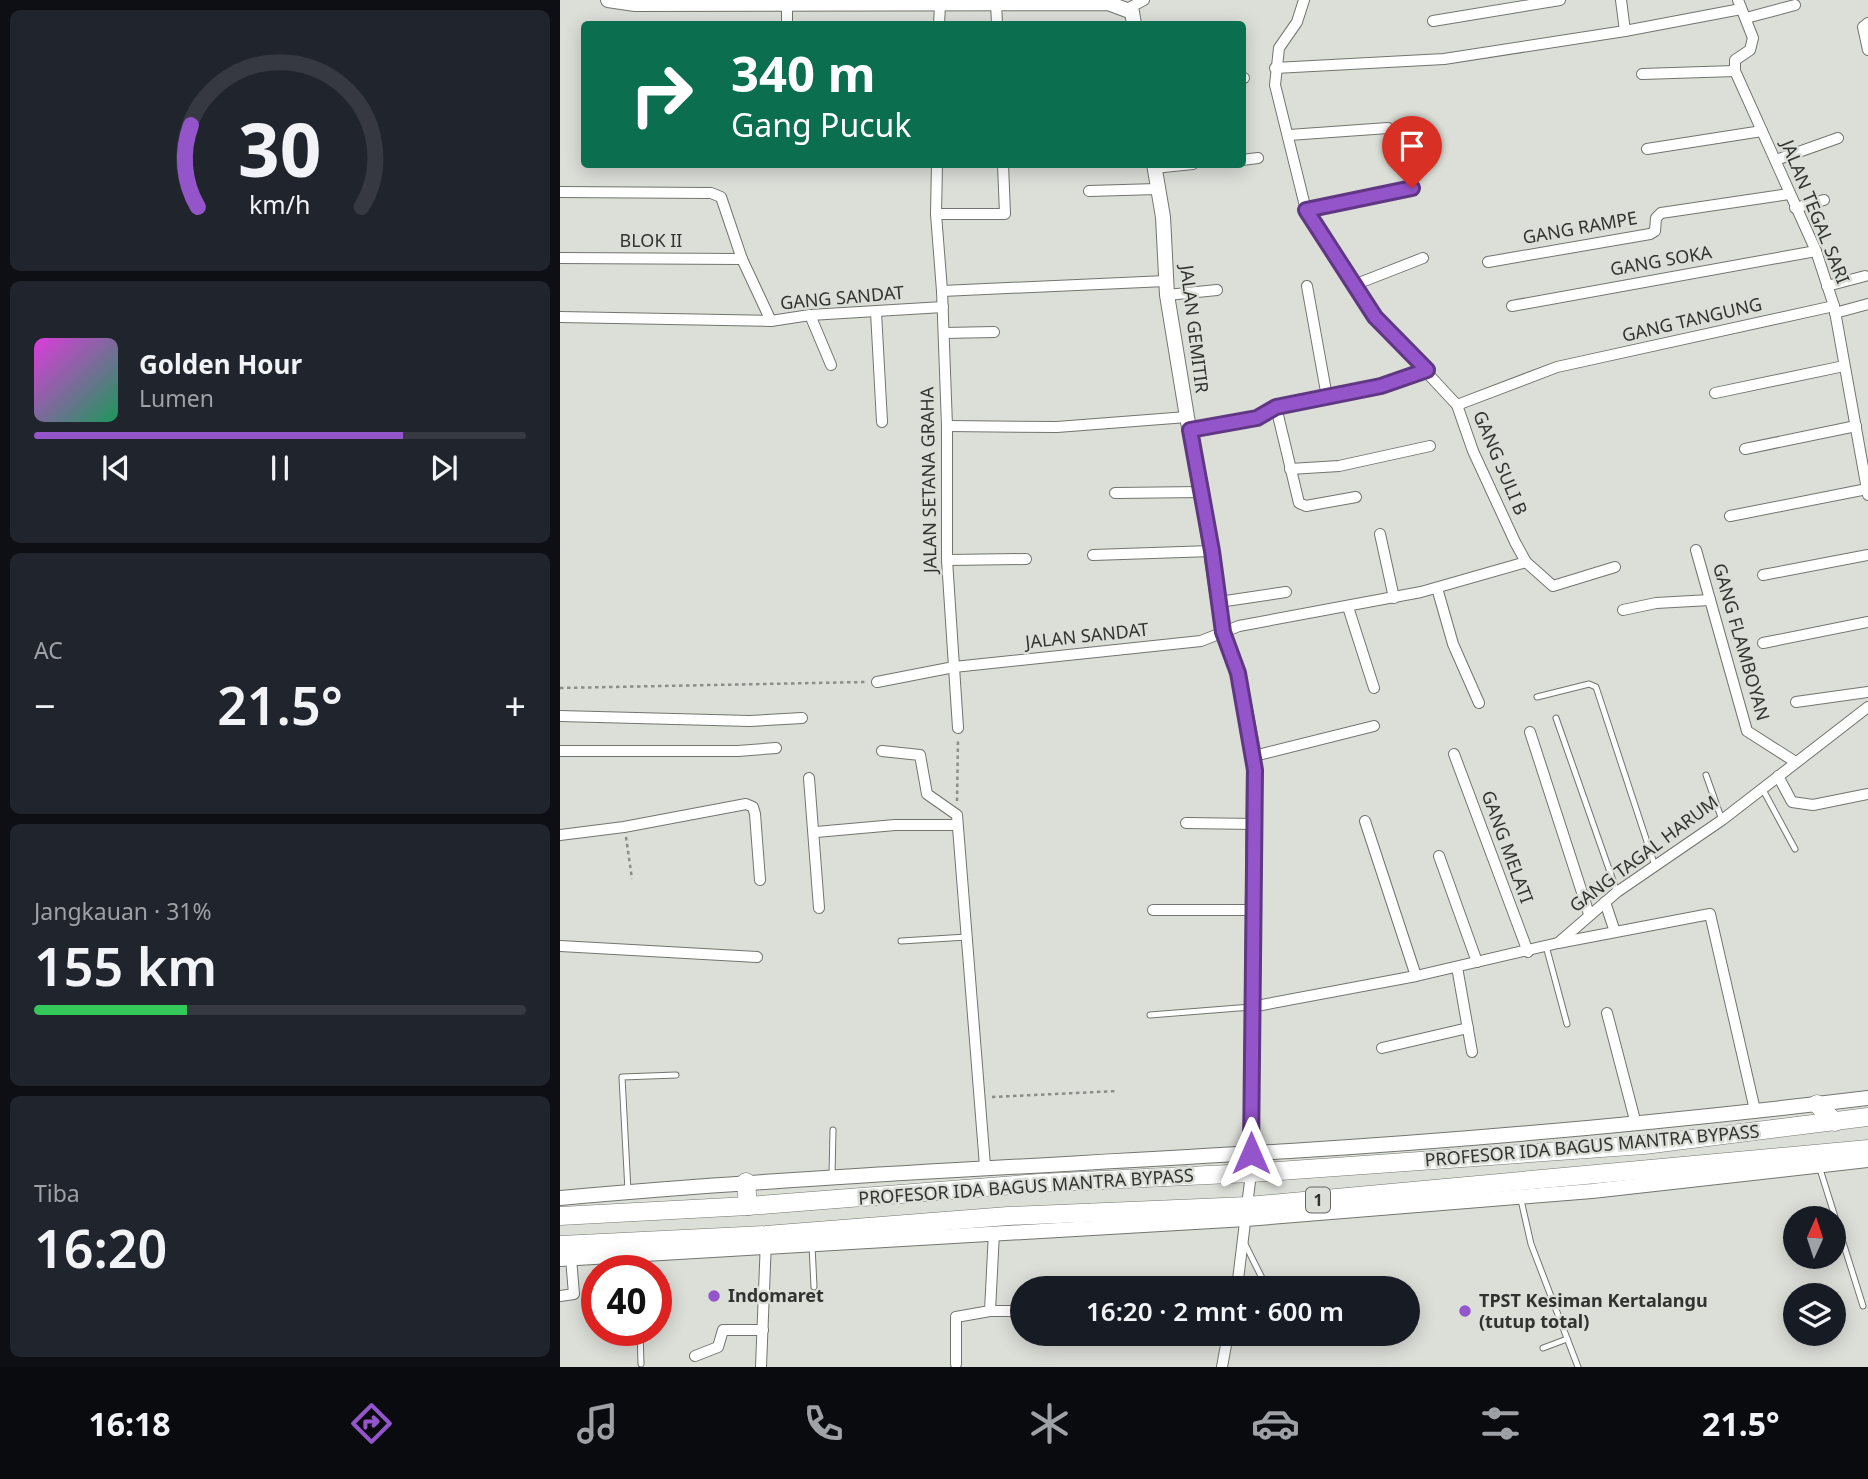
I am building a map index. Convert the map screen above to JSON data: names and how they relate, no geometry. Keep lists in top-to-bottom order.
{
  "streets": {
    "highway": ["PROFESOR IDA BAGUS MANTRA BYPASS", "1"],
    "street": [
      "JALAN TEGAL SARI",
      "GANG RAMPE",
      "BLOK II",
      "GANG SOKA",
      "GANG SANDAT",
      "GANG TANGUNG",
      "JALAN GEMITIR",
      "GANG SULI B",
      "JALAN SETANA GRAHA",
      "JALAN SANDAT",
      "GANG FLAMBOYAN",
      "GANG MELATI",
      "GANG TAGAL HARUM"
    ]
  },
  "crossings": [
    ["JALAN TEGAL SARI", "GANG RAMPE"],
    ["JALAN TEGAL SARI", "GANG SOKA"],
    ["JALAN TEGAL SARI", "GANG TANGUNG"],
    ["BLOK II", "GANG SANDAT"],
    ["GANG SANDAT", "JALAN SETANA GRAHA"],
    ["GANG TANGUNG", "GANG SULI B"],
    ["JALAN GEMITIR", "JALAN SANDAT"],
    ["JALAN GEMITIR", "GANG TAGAL HARUM"],
    ["JALAN GEMITIR", "PROFESOR IDA BAGUS MANTRA BYPASS"],
    ["GANG SULI B", "JALAN SANDAT"],
    ["JALAN SETANA GRAHA", "JALAN SANDAT"],
    ["GANG FLAMBOYAN", "GANG TAGAL HARUM"],
    ["GANG MELATI", "GANG TAGAL HARUM"]
  ],
  "places": ["Indomaret", "TPST Kesiman Kertalangu (tutup total)"],
  "north": "top",
  "page": {
    "turn": ["340 m", "Gang Pucuk"],
    "song": ["Golden Hour", "Lumen"],
    "tile": [
      "AC",
      ["Jangkauan · 31%", "155 km"],
      ["Tiba", "16:20"]
    ],
    "heat": ["−", "21.5°", "+"],
    "limit": "40",
    "trip": "16:20 · 2 mnt · 600 m",
    "tabs": ["16:18", "21.5°"],
    "gauge": ["30", "km/h"]
  }
}
